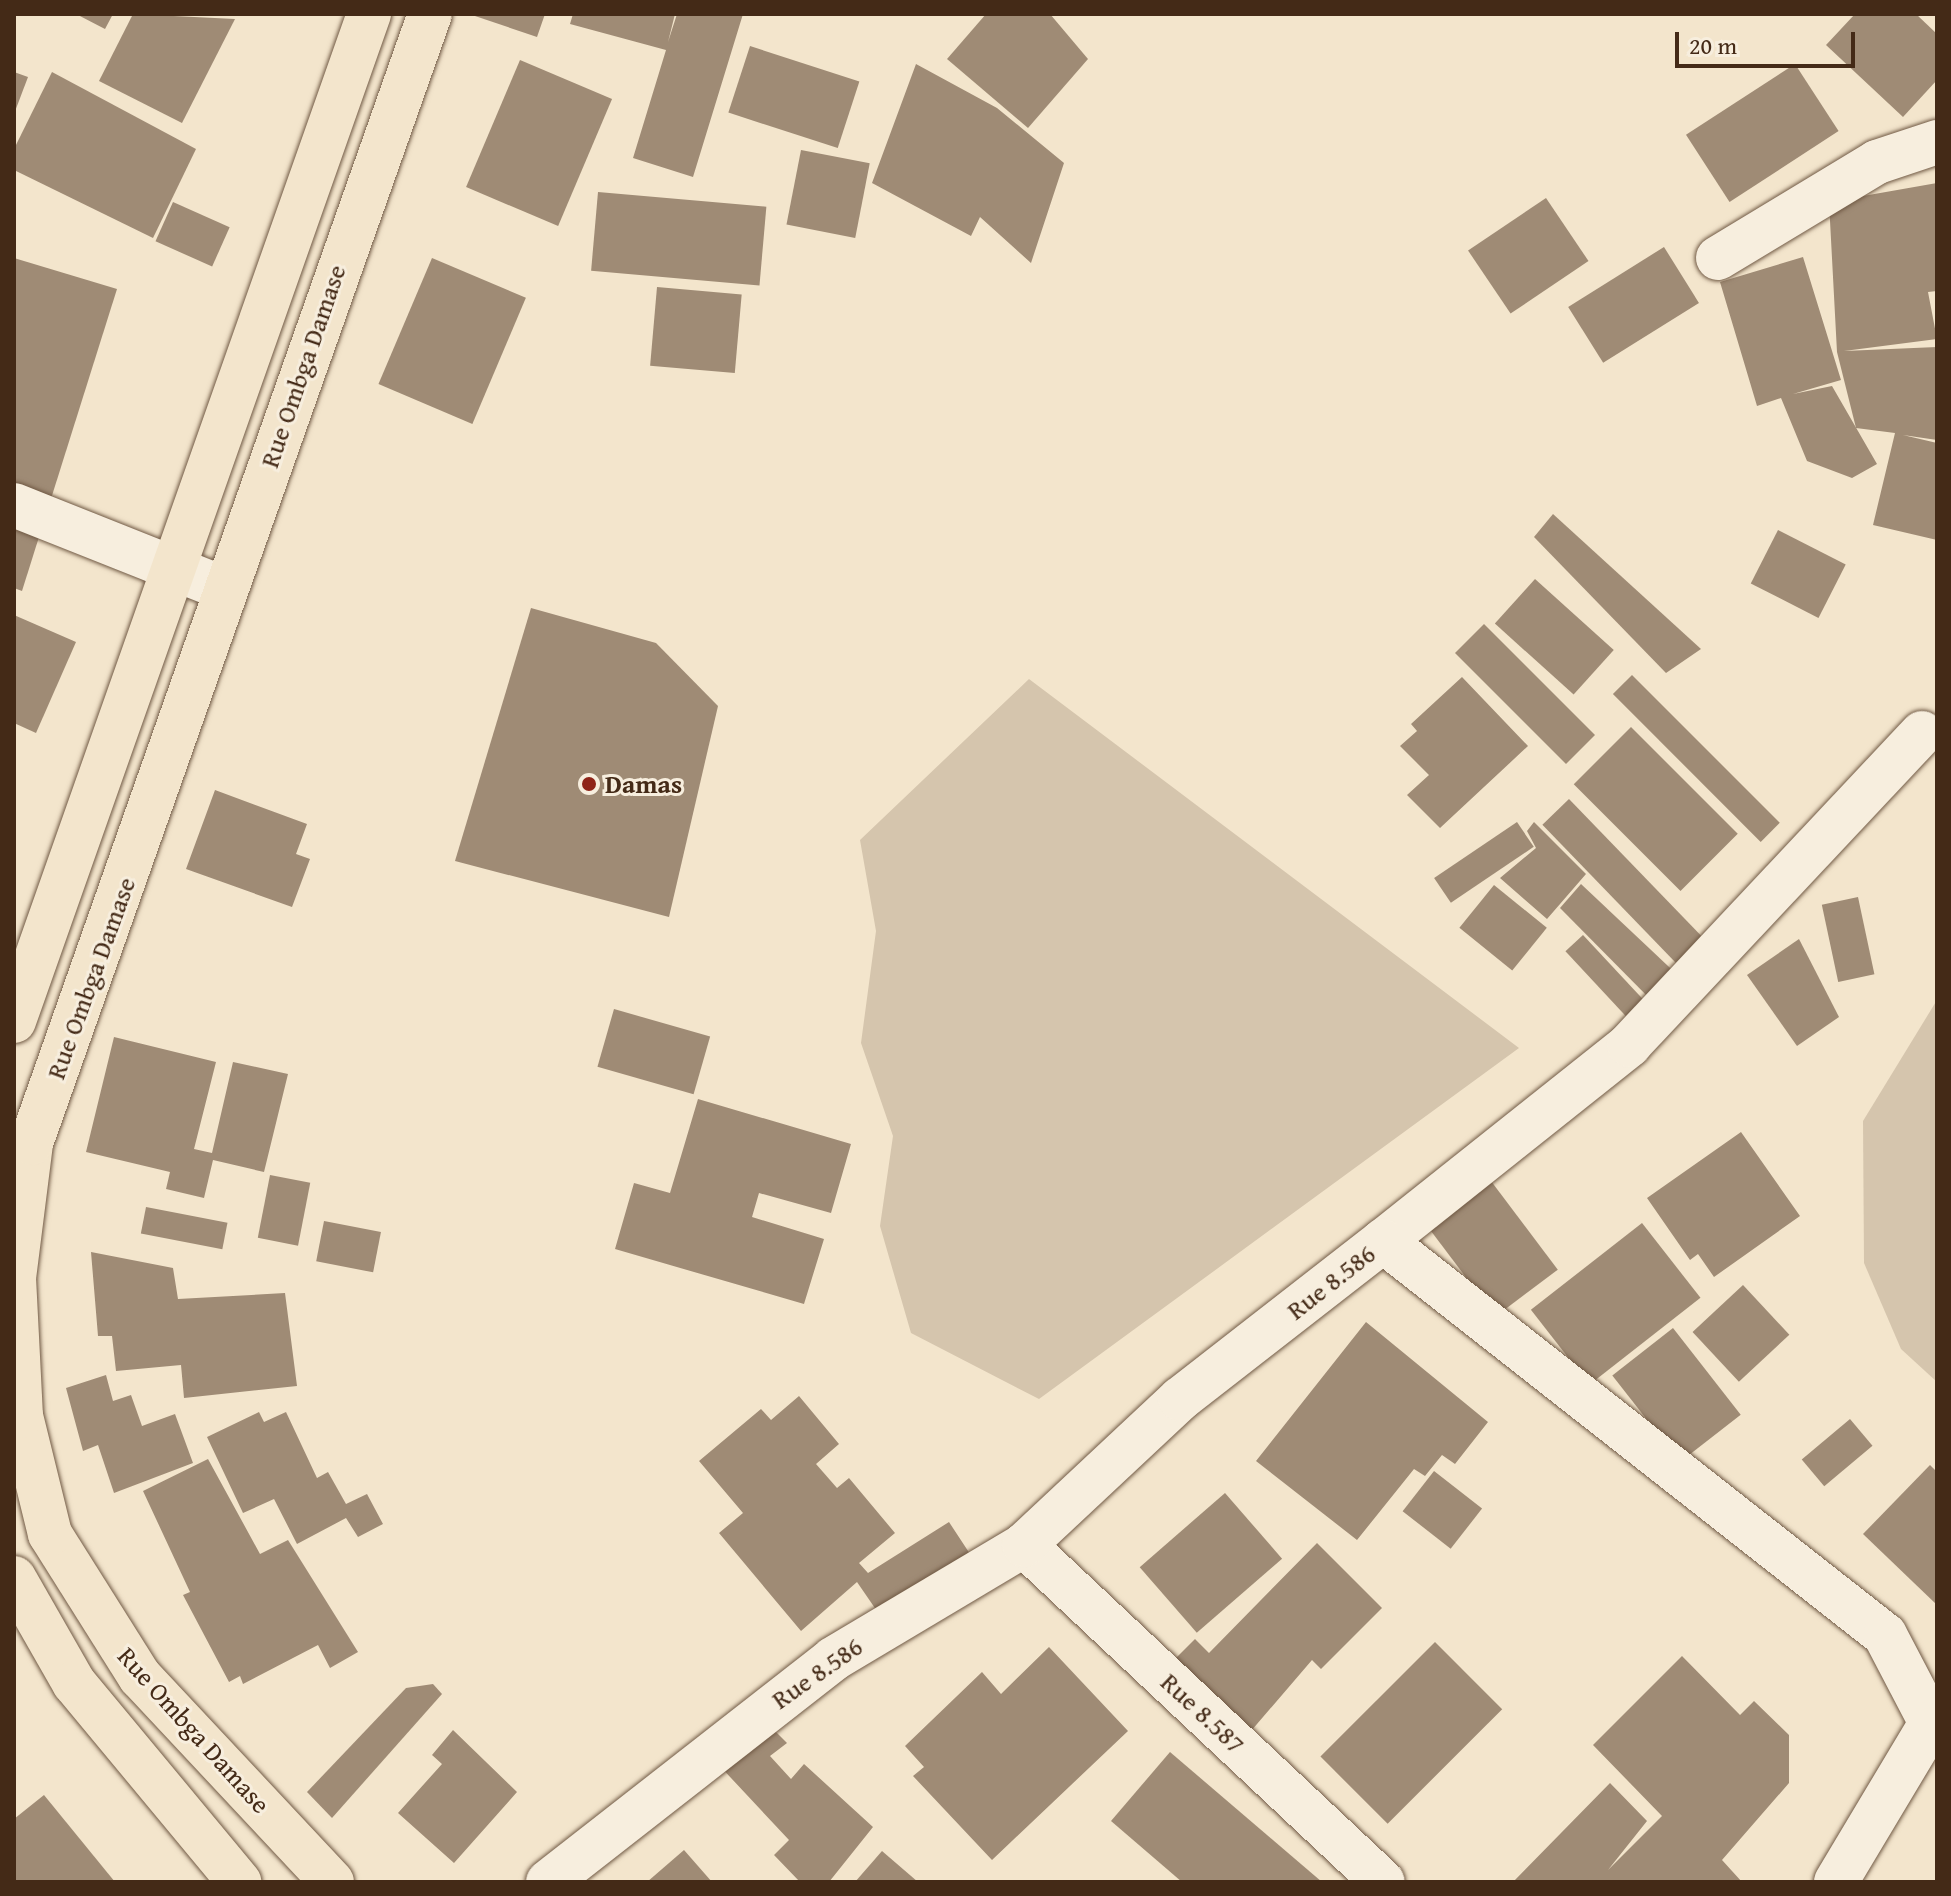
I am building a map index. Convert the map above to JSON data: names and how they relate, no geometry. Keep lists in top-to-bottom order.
{
  "streets": {
    "main road": ["Rue Ombga Damase"],
    "street": ["Rue 8.586", "Rue 8.587"]
  },
  "crossings": [
    ["Rue 8.586", "Rue 8.587"]
  ],
  "places": ["Damas"],
  "scale_bar": "20 m"
}
